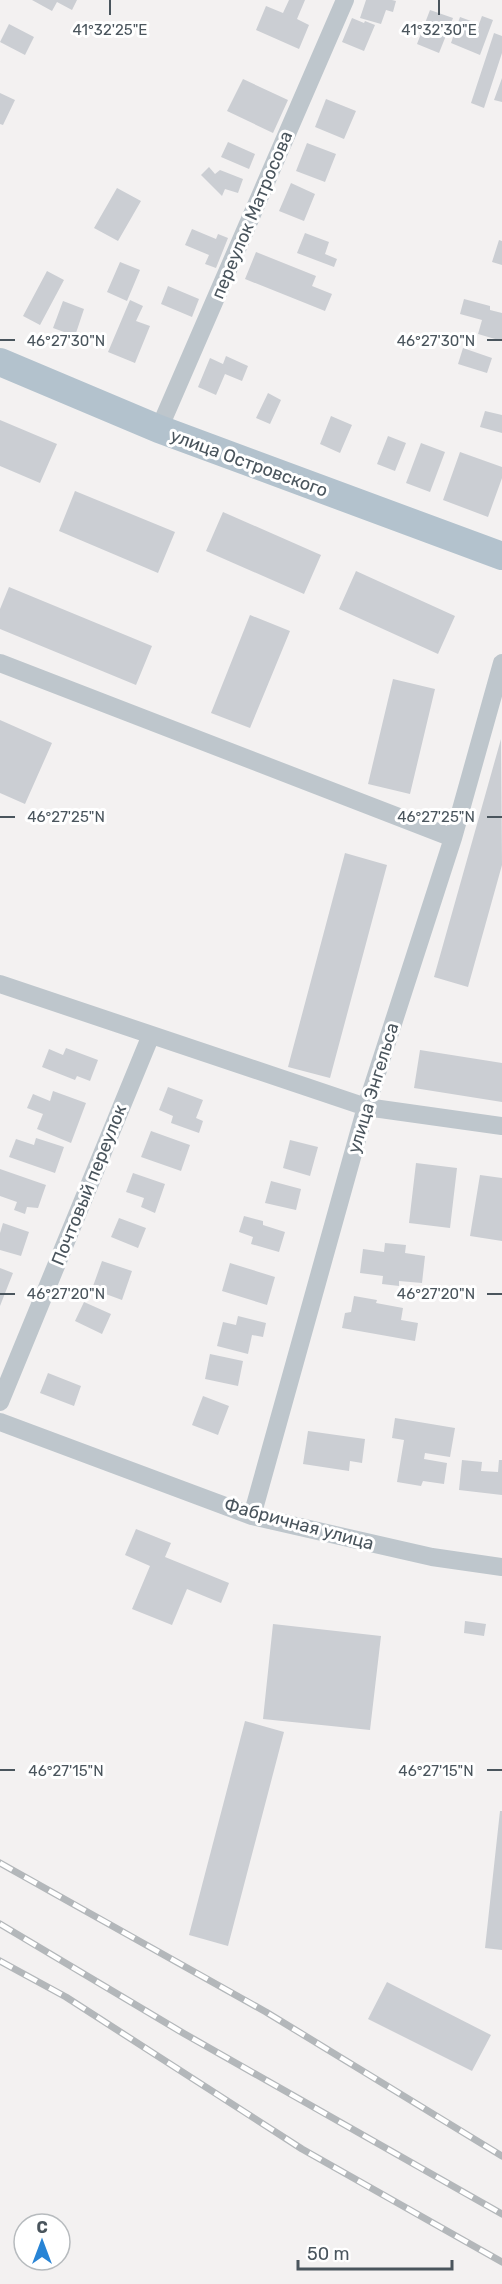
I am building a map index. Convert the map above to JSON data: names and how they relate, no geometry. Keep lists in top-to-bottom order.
{
  "streets": {
    "main road": ["улица Островского"],
    "street": [
      "переулок Матросова",
      "улица Энгельса",
      "Почтовый переулок",
      "Фабричная улица"
    ]
  },
  "crossings": [
    ["переулок Матросова", "улица Островского"],
    ["улица Энгельса", "Фабричная улица"]
  ],
  "scale_bar": "50 m",
  "north": "top",
  "coordinates": [
    "41°32'25\"E",
    "41°32'30\"E",
    "46°27'30\"N",
    "46°27'25\"N",
    "46°27'20\"N",
    "46°27'15\"N"
  ]
}
